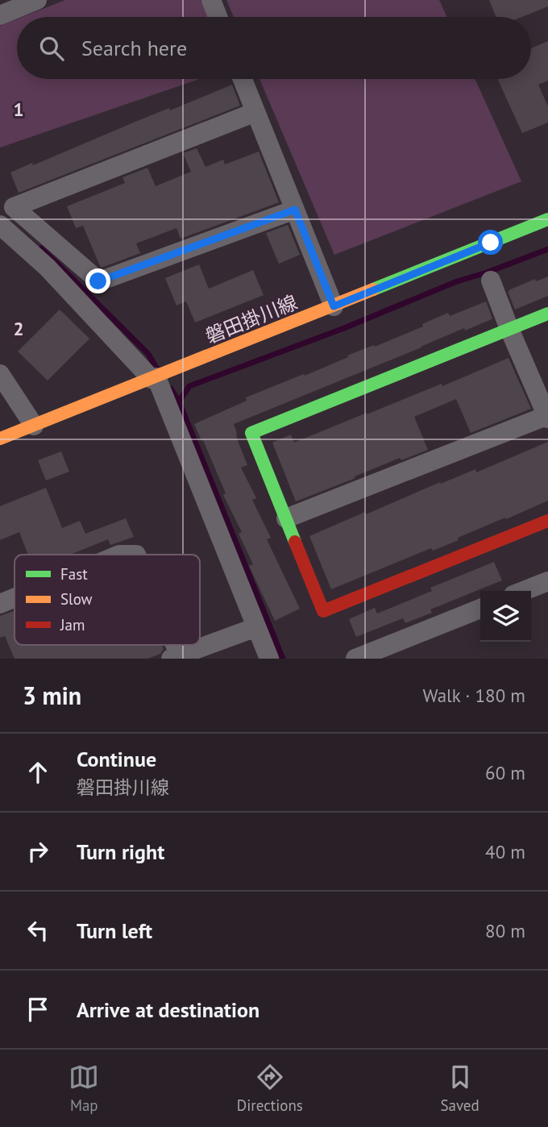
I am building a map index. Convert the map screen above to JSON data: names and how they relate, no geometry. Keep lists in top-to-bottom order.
{
  "streets": {
    "street": ["磐田掛川線"]
  },
  "legend": ["Fast", "Slow", "Jam"],
  "page": {
    "search": "Search here",
    "heading": ["3 min", "Walk · 180 m"],
    "list": [
      ["Continue", "磐田掛川線", "60 m"],
      ["Turn right", "40 m"],
      ["Turn left", "80 m"],
      "Arrive at destination"
    ],
    "nav": ["Map", "Directions", "Saved"]
  },
  "grid": {
    "rows": ["1", "2"]
  }
}
